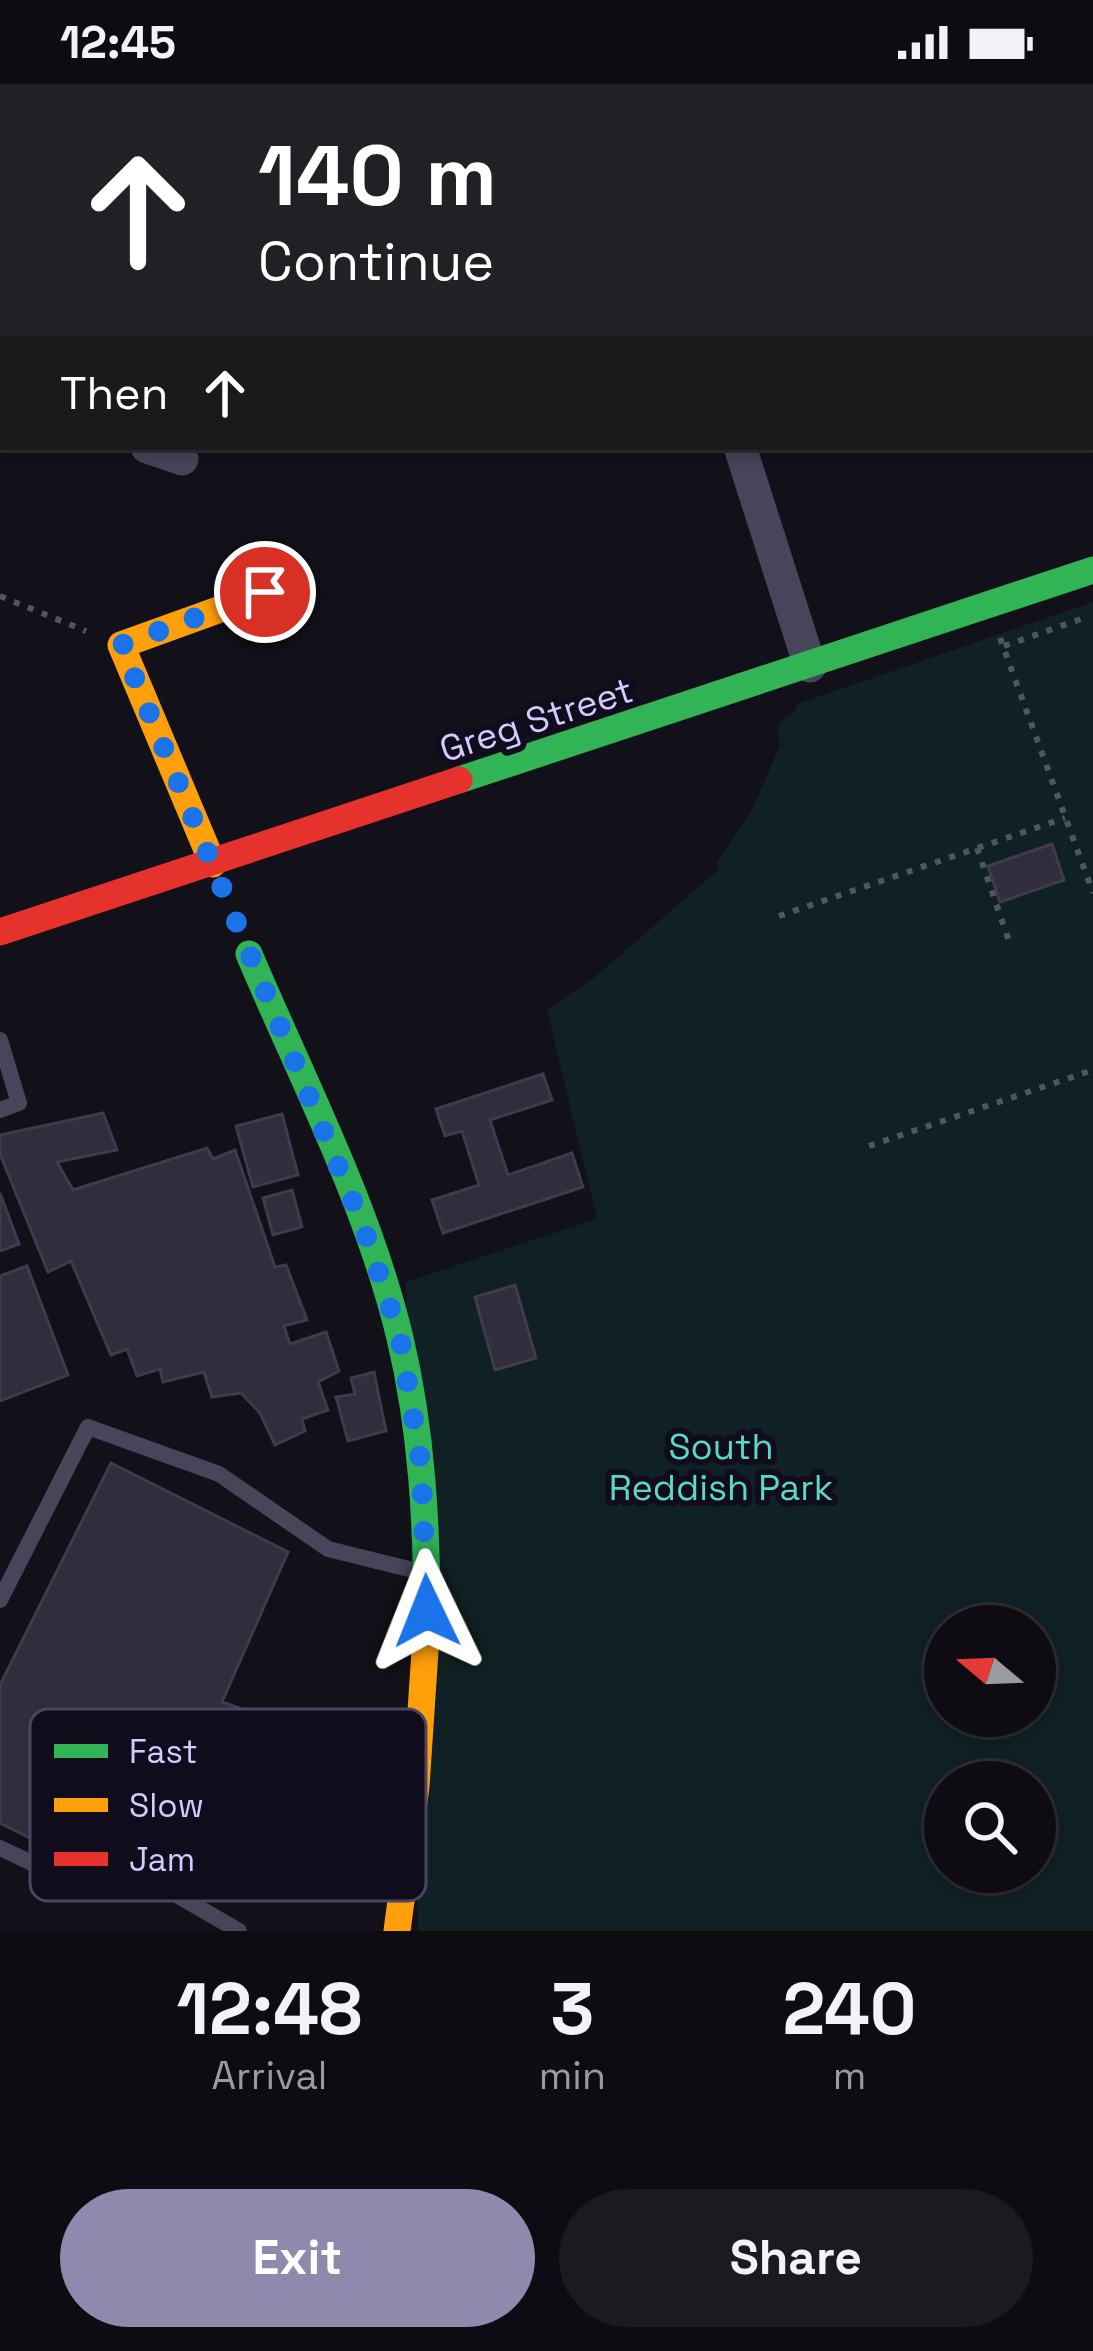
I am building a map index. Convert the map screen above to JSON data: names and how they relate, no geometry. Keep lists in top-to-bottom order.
{
  "streets": {
    "street": ["Greg Street"]
  },
  "parks": ["South Reddish Park"],
  "legend": ["Fast", "Slow", "Jam"],
  "north": "left",
  "page": {
    "status": "12:45",
    "turn": ["140 m", "Continue"],
    "then": "Then",
    "eta": [
      "12:48",
      "Arrival",
      "3",
      "min",
      "240",
      "m"
    ],
    "buttons": ["Exit", "Share"]
  }
}
